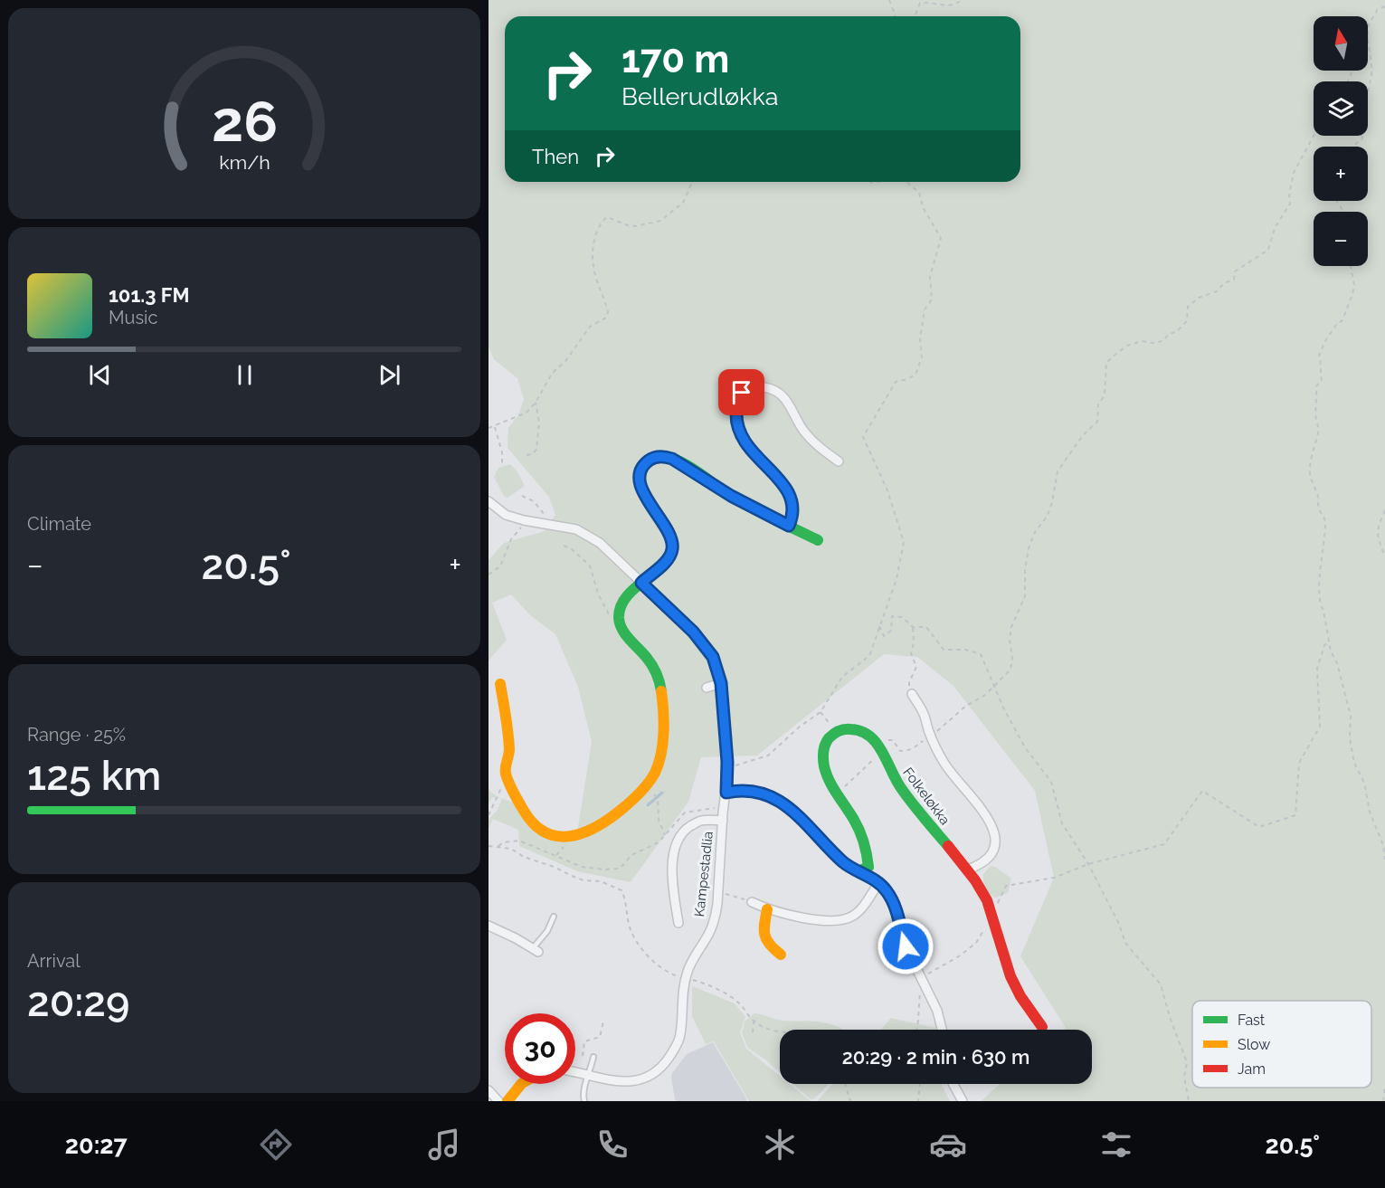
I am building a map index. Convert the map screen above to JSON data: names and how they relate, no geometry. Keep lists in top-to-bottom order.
{
  "streets": {
    "street": ["Folkeløkka", "Kampestadlia"]
  },
  "legend": ["Fast", "Slow", "Jam"],
  "north": "top",
  "page": {
    "map_buttons": ["+", "−"],
    "turn": ["170 m", "Bellerudløkka"],
    "then": "Then",
    "song": ["101.3 FM", "Music"],
    "tile": [
      "Climate",
      ["Range · 25%", "125 km"],
      ["Arrival", "20:29"]
    ],
    "heat": ["−", "20.5°", "+"],
    "limit": "30",
    "trip": "20:29 · 2 min · 630 m",
    "tabs": ["20:27", "20.5°"],
    "gauge": ["26", "km/h"]
  }
}
